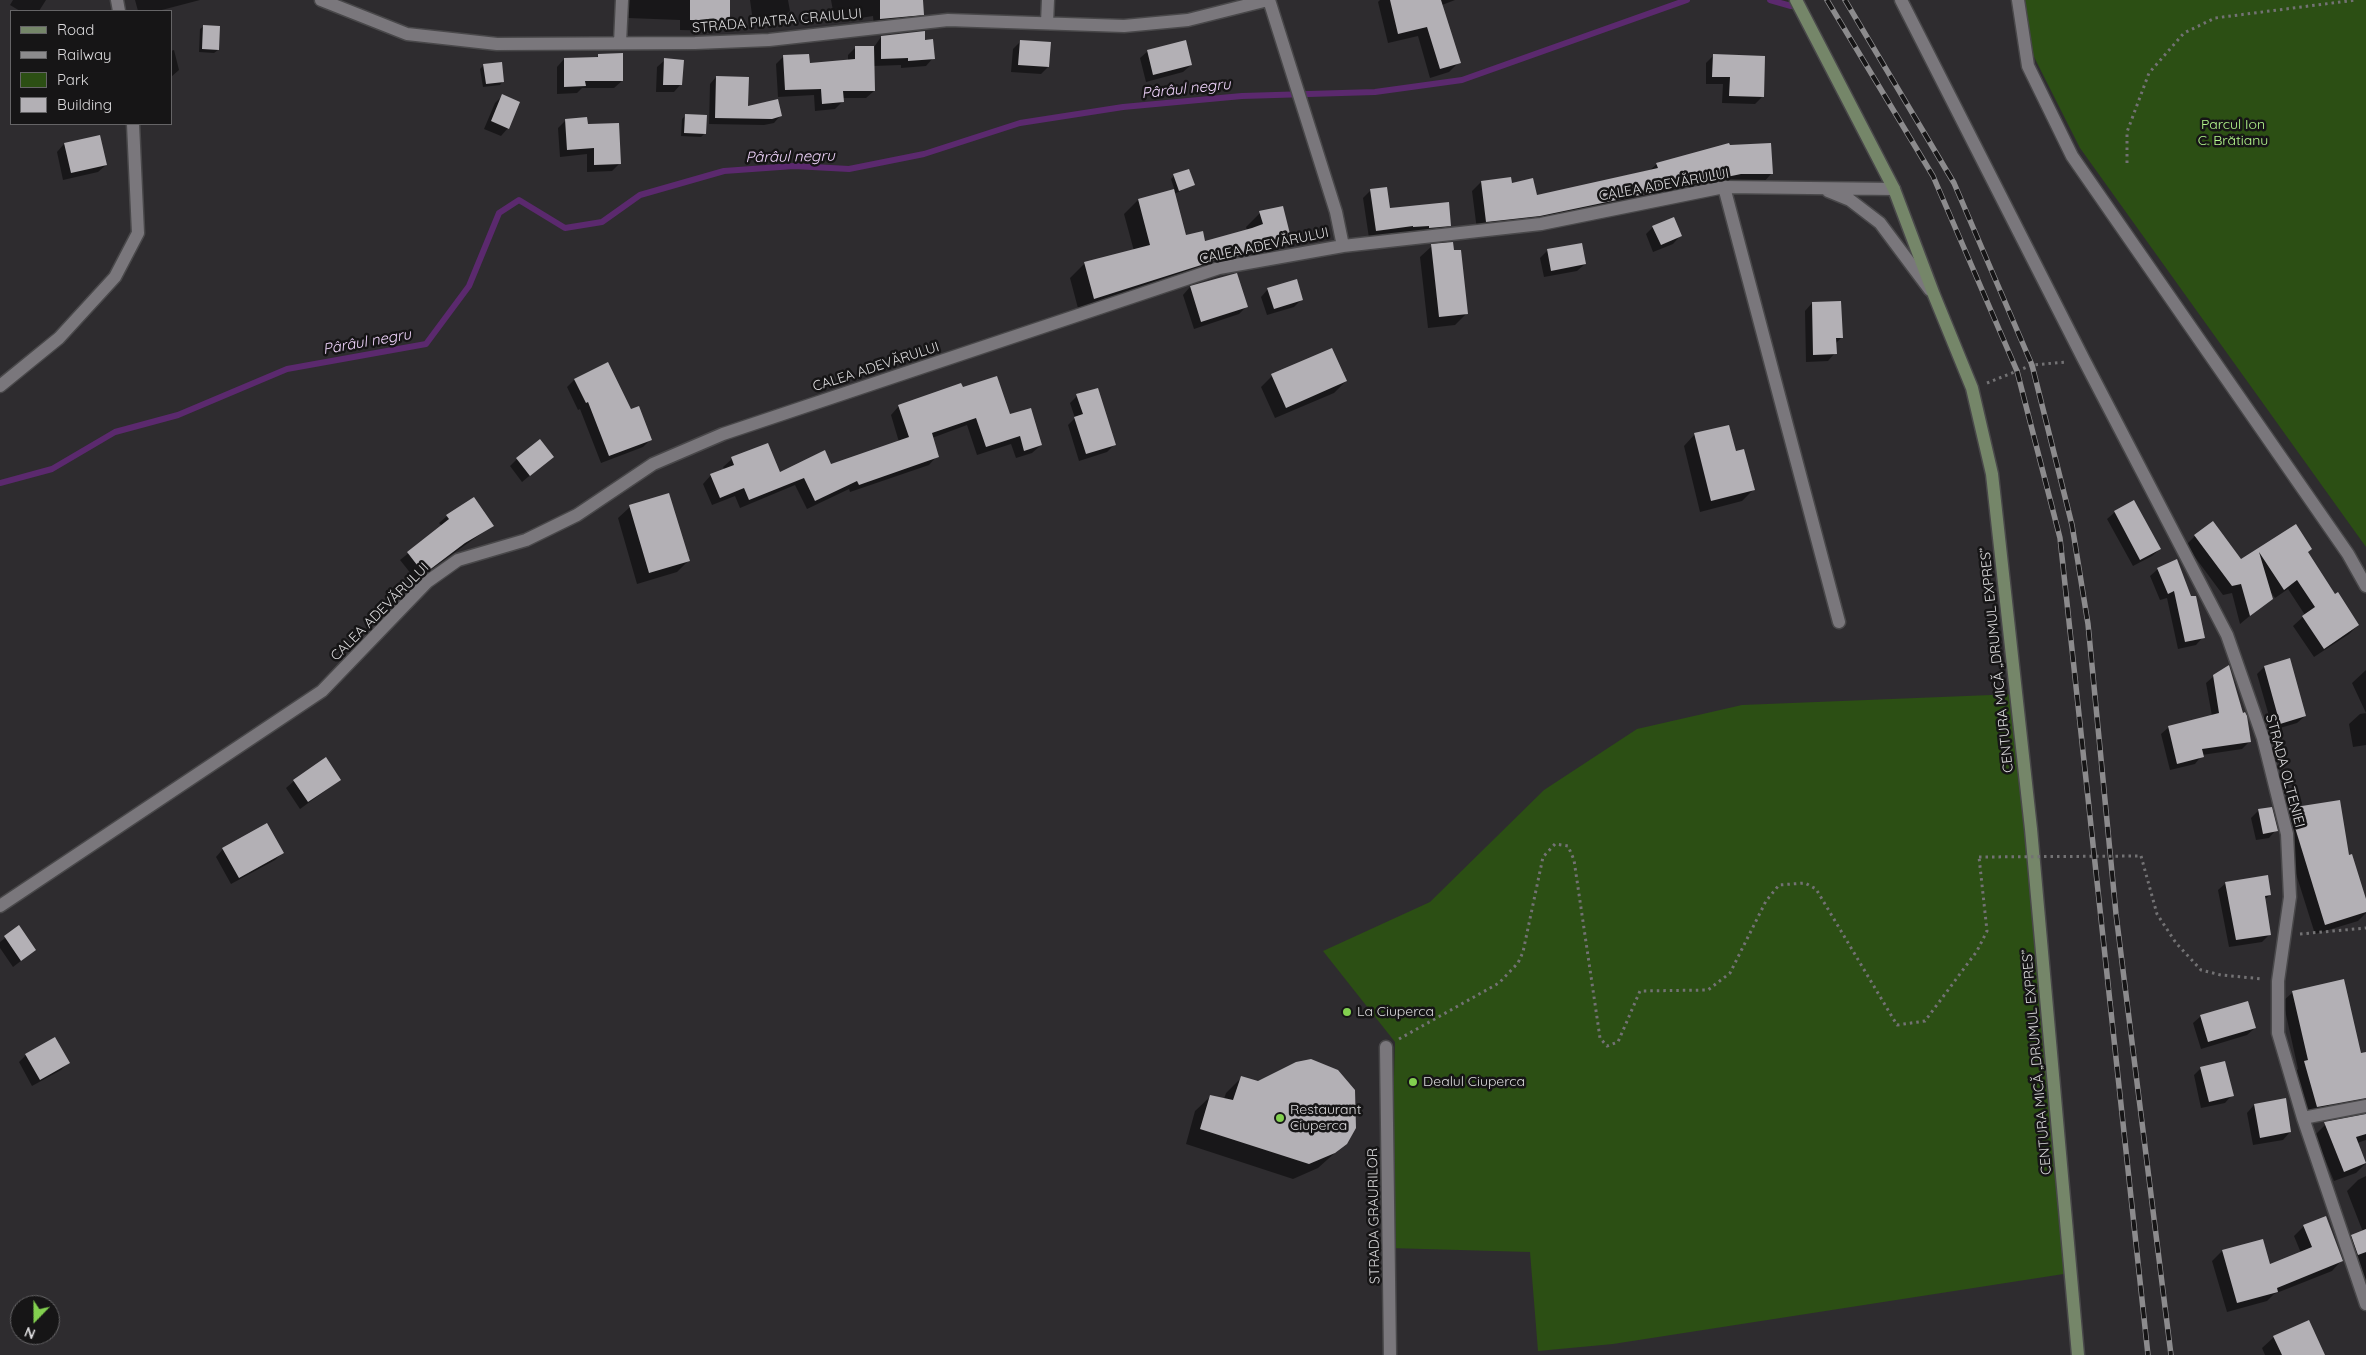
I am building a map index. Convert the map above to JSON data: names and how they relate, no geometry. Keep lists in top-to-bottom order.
{
  "streets": {
    "main road": ["CENTURA MICĂ „DRUMUL EXPRES”"],
    "street": [
      "STRADA PIATRA CRAIULUI",
      "CALEA ADEVĂRULUI",
      "STRADA OLTENIEI",
      "STRADA GRAURILOR"
    ]
  },
  "crossings": [
    ["CALEA ADEVĂRULUI", "CENTURA MICĂ „DRUMUL EXPRES”"]
  ],
  "water": ["Pârâul negru"],
  "parks": ["Parcul Ion C. Brătianu"],
  "places": ["La Ciuperca", "Dealul Ciuperca", "Restaurant Ciuperca"],
  "legend": [
    "Road",
    "Railway",
    "Park",
    "Building"
  ],
  "north": "bottom"
}
